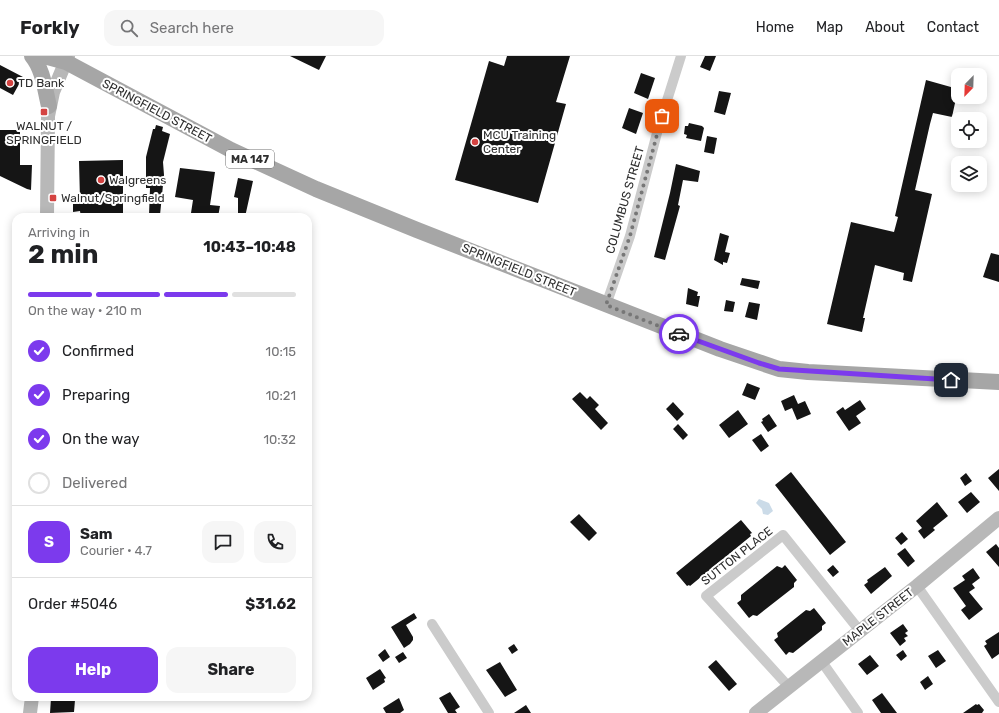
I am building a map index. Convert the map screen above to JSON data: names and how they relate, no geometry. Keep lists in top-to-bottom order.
{
  "streets": {
    "main road": ["SPRINGFIELD STREET", "MA 147", "MAPLE STREET"],
    "street": ["COLUMBUS STREET", "SUTTON PLACE"]
  },
  "crossings": [
    ["SPRINGFIELD STREET", "COLUMBUS STREET"],
    ["SUTTON PLACE", "MAPLE STREET"]
  ],
  "places": {
    "other": ["TD Bank", "MCU Training Center", "Walgreens"],
    "transit": ["WALNUT / SPRINGFIELD", "Walnut/Springfield"]
  },
  "north": "bottom left",
  "page": {
    "header": "Forkly",
    "search": "Search here",
    "nav": [
      "Home",
      "Map",
      "About",
      "Contact"
    ],
    "heading": ["2 min", "Arriving in", "10:43–10:48"],
    "panel": [
      "Sam",
      "Courier · 4.7",
      "Order #5046",
      "$31.62"
    ],
    "bar": "On the way · 210 m",
    "list": [
      ["Confirmed", "10:15"],
      ["Preparing", "10:21"],
      ["On the way", "10:32"],
      "Delivered"
    ],
    "round": "S",
    "buttons": ["Help", "Share"]
  }
}
